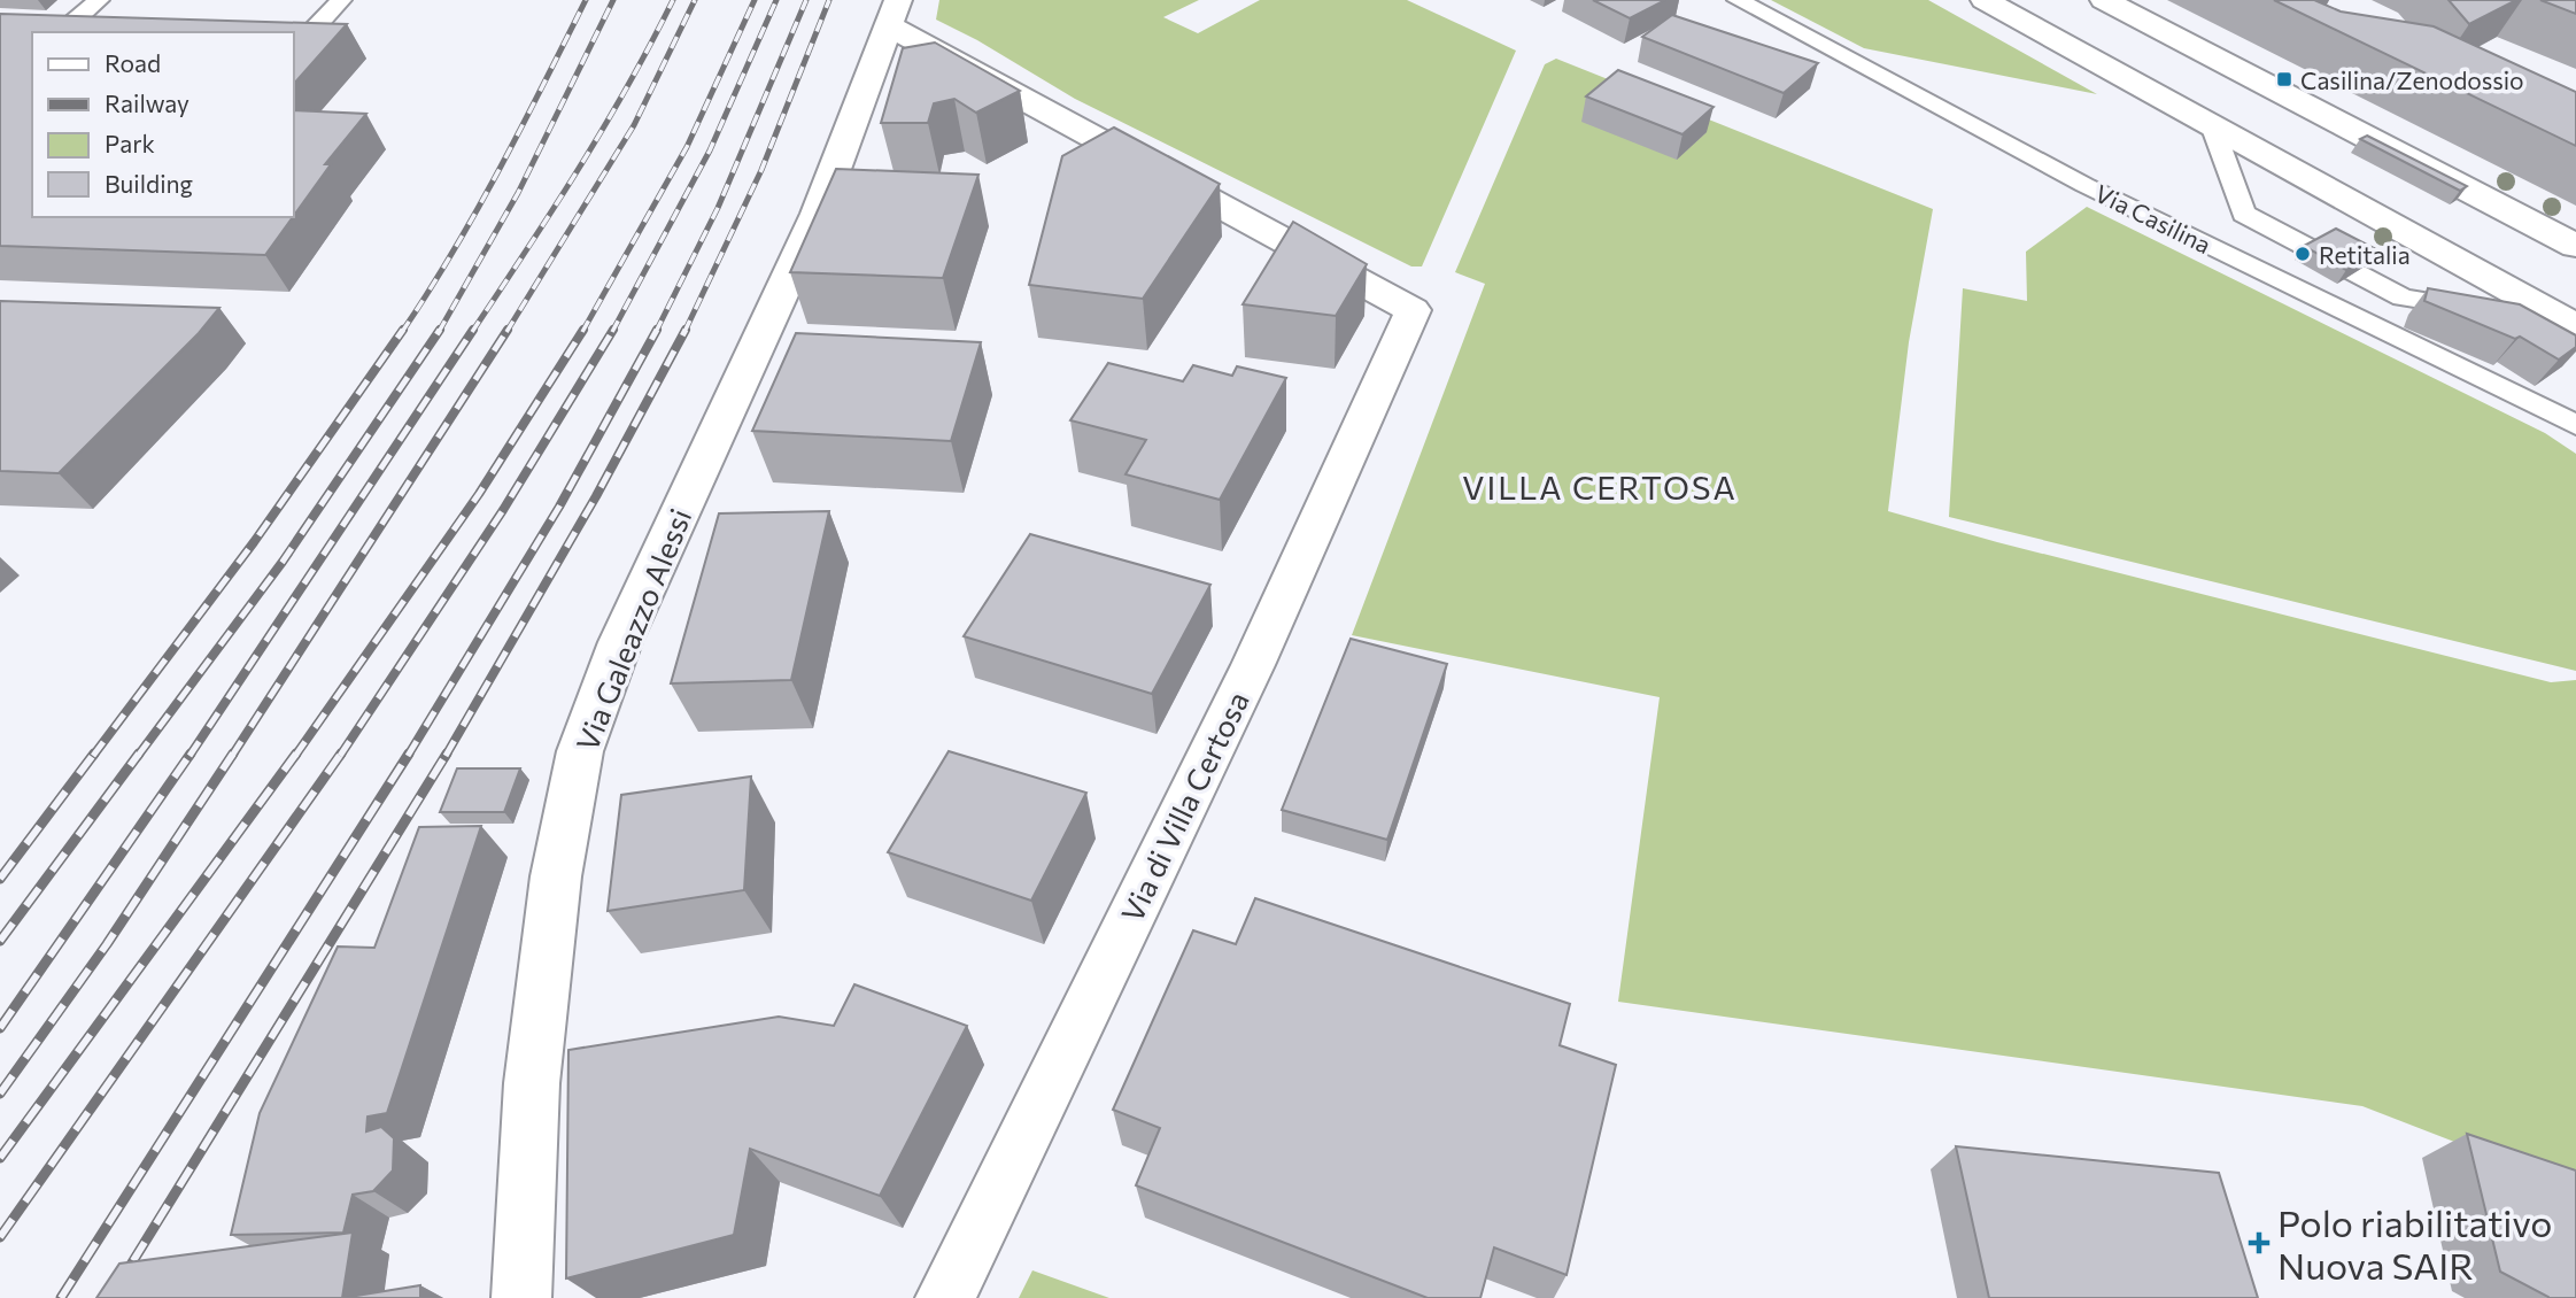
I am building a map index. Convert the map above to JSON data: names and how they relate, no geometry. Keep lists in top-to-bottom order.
{
  "streets": {
    "street": ["Via Galeazzo Alessi", "Via di Villa Certosa"],
    "lane": ["Via Casilina"]
  },
  "crossings": [
    ["Via Galeazzo Alessi", "Via di Villa Certosa"]
  ],
  "districts": ["VILLA CERTOSA"],
  "places": {
    "transit": ["Casilina/Zenodossio"],
    "other": ["Retitalia"],
    "health": ["Polo riabilitativo Nuova SAIR"]
  },
  "legend": [
    "Road",
    "Railway",
    "Park",
    "Building"
  ]
}
